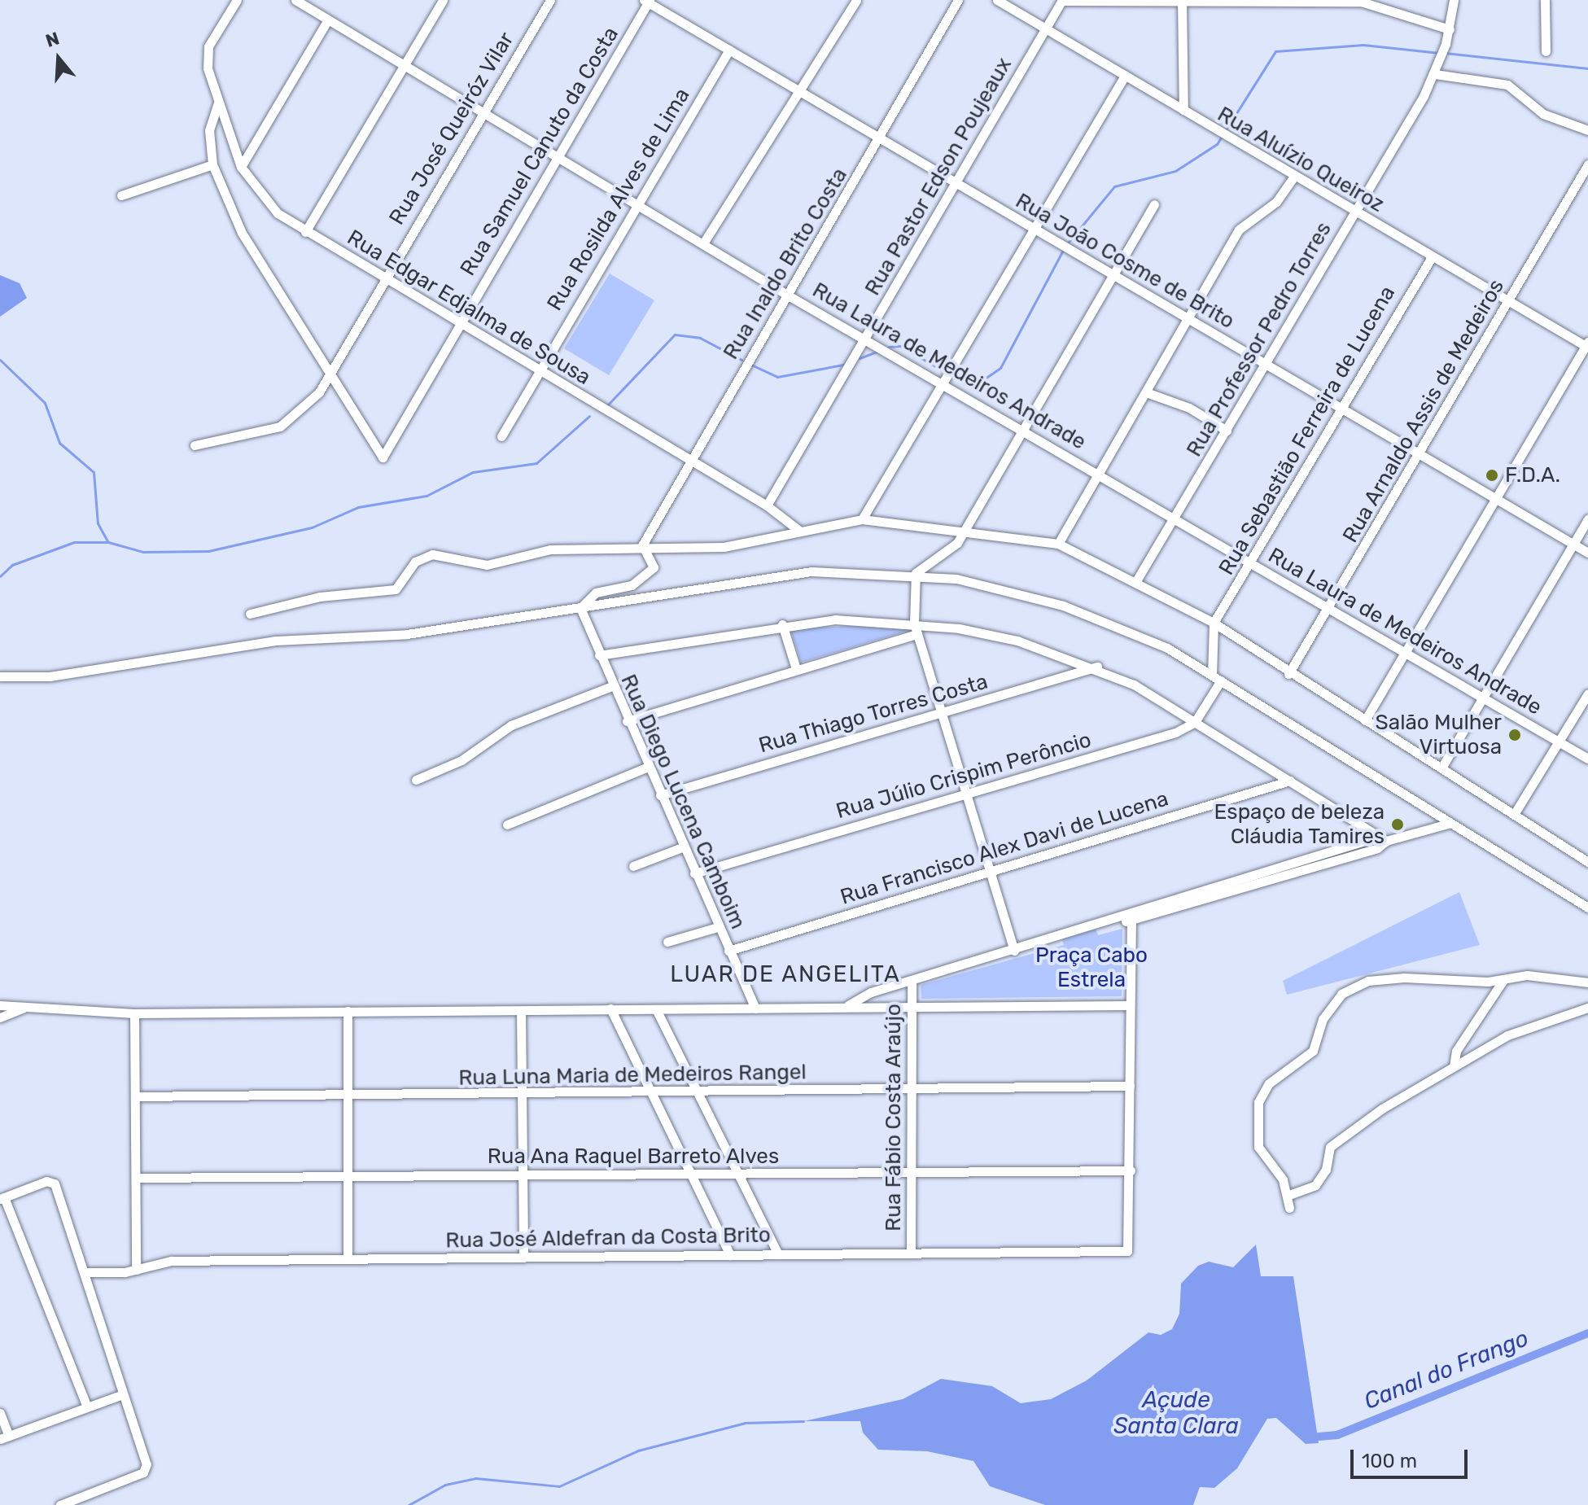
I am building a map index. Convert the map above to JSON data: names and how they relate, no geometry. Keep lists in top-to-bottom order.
{
  "streets": {
    "street": [
      "Rua José Queiróz Vilar",
      "Rua Samuel Canuto da Costa",
      "Rua Aluízio Queiroz",
      "Rua Pastor Edson Poujeaux",
      "Rua Rosilda Alves de Lima",
      "Rua João Cosme de Brito",
      "Rua Inaldo Brito Costa",
      "Rua Edgar Edjalma de Sousa",
      "Rua Professor Pedro Torres",
      "Rua Laura de Medeiros Andrade",
      "Rua Arnaldo Assis de Medeiros",
      "Rua Sebastião Ferreira de Lucena",
      "Rua Thiago Torres Costa",
      "Rua Júlio Crispim Perôncio",
      "Rua Diego Lucena Camboim",
      "Rua Francisco Alex Davi de Lucena",
      "Rua Luna Maria de Medeiros Rangel",
      "Rua Fábio Costa Araújo",
      "Rua Ana Raquel Barreto Alves",
      "Rua José Aldefran da Costa Brito"
    ]
  },
  "crossings": [
    ["Rua José Queiróz Vilar", "Rua Samuel Canuto da Costa"],
    ["Rua José Queiróz Vilar", "Rua Edgar Edjalma de Sousa"],
    ["Rua José Queiróz Vilar", "Rua Laura de Medeiros Andrade"],
    ["Rua Samuel Canuto da Costa", "Rua João Cosme de Brito"],
    ["Rua Samuel Canuto da Costa", "Rua Edgar Edjalma de Sousa"],
    ["Rua Samuel Canuto da Costa", "Rua Laura de Medeiros Andrade"],
    ["Rua Aluízio Queiroz", "Rua Pastor Edson Poujeaux"],
    ["Rua Aluízio Queiroz", "Rua Professor Pedro Torres"],
    ["Rua Aluízio Queiroz", "Rua Arnaldo Assis de Medeiros"],
    ["Rua Aluízio Queiroz", "Rua Sebastião Ferreira de Lucena"],
    ["Rua Pastor Edson Poujeaux", "Rua João Cosme de Brito"],
    ["Rua Pastor Edson Poujeaux", "Rua Edgar Edjalma de Sousa"],
    ["Rua Pastor Edson Poujeaux", "Rua Laura de Medeiros Andrade"],
    ["Rua Rosilda Alves de Lima", "Rua João Cosme de Brito"],
    ["Rua Rosilda Alves de Lima", "Rua Edgar Edjalma de Sousa"],
    ["Rua Rosilda Alves de Lima", "Rua Laura de Medeiros Andrade"],
    ["Rua João Cosme de Brito", "Rua Inaldo Brito Costa"],
    ["Rua João Cosme de Brito", "Rua Professor Pedro Torres"],
    ["Rua João Cosme de Brito", "Rua Arnaldo Assis de Medeiros"],
    ["Rua João Cosme de Brito", "Rua Sebastião Ferreira de Lucena"],
    ["Rua Inaldo Brito Costa", "Rua Edgar Edjalma de Sousa"],
    ["Rua Inaldo Brito Costa", "Rua Laura de Medeiros Andrade"],
    ["Rua Professor Pedro Torres", "Rua Laura de Medeiros Andrade"],
    ["Rua Laura de Medeiros Andrade", "Rua Arnaldo Assis de Medeiros"],
    ["Rua Laura de Medeiros Andrade", "Rua Sebastião Ferreira de Lucena"],
    ["Rua Thiago Torres Costa", "Rua Diego Lucena Camboim"],
    ["Rua Júlio Crispim Perôncio", "Rua Diego Lucena Camboim"],
    ["Rua Diego Lucena Camboim", "Rua Francisco Alex Davi de Lucena"],
    ["Rua Luna Maria de Medeiros Rangel", "Rua Fábio Costa Araújo"],
    ["Rua Fábio Costa Araújo", "Rua Ana Raquel Barreto Alves"],
    ["Rua Fábio Costa Araújo", "Rua José Aldefran da Costa Brito"],
    ["Rua Ana Raquel Barreto Alves", "Rua José Aldefran da Costa Brito"]
  ],
  "districts": ["LUAR DE ANGELITA"],
  "water": ["Canal do Frango", "Açude Santa Clara"],
  "parks": ["Praça Cabo Estrela"],
  "places": ["F.D.A.", "Salão Mulher Virtuosa", "Espaço de beleza Cláudia Tamires"],
  "scale_bar": "100 m",
  "north": "top"
}
